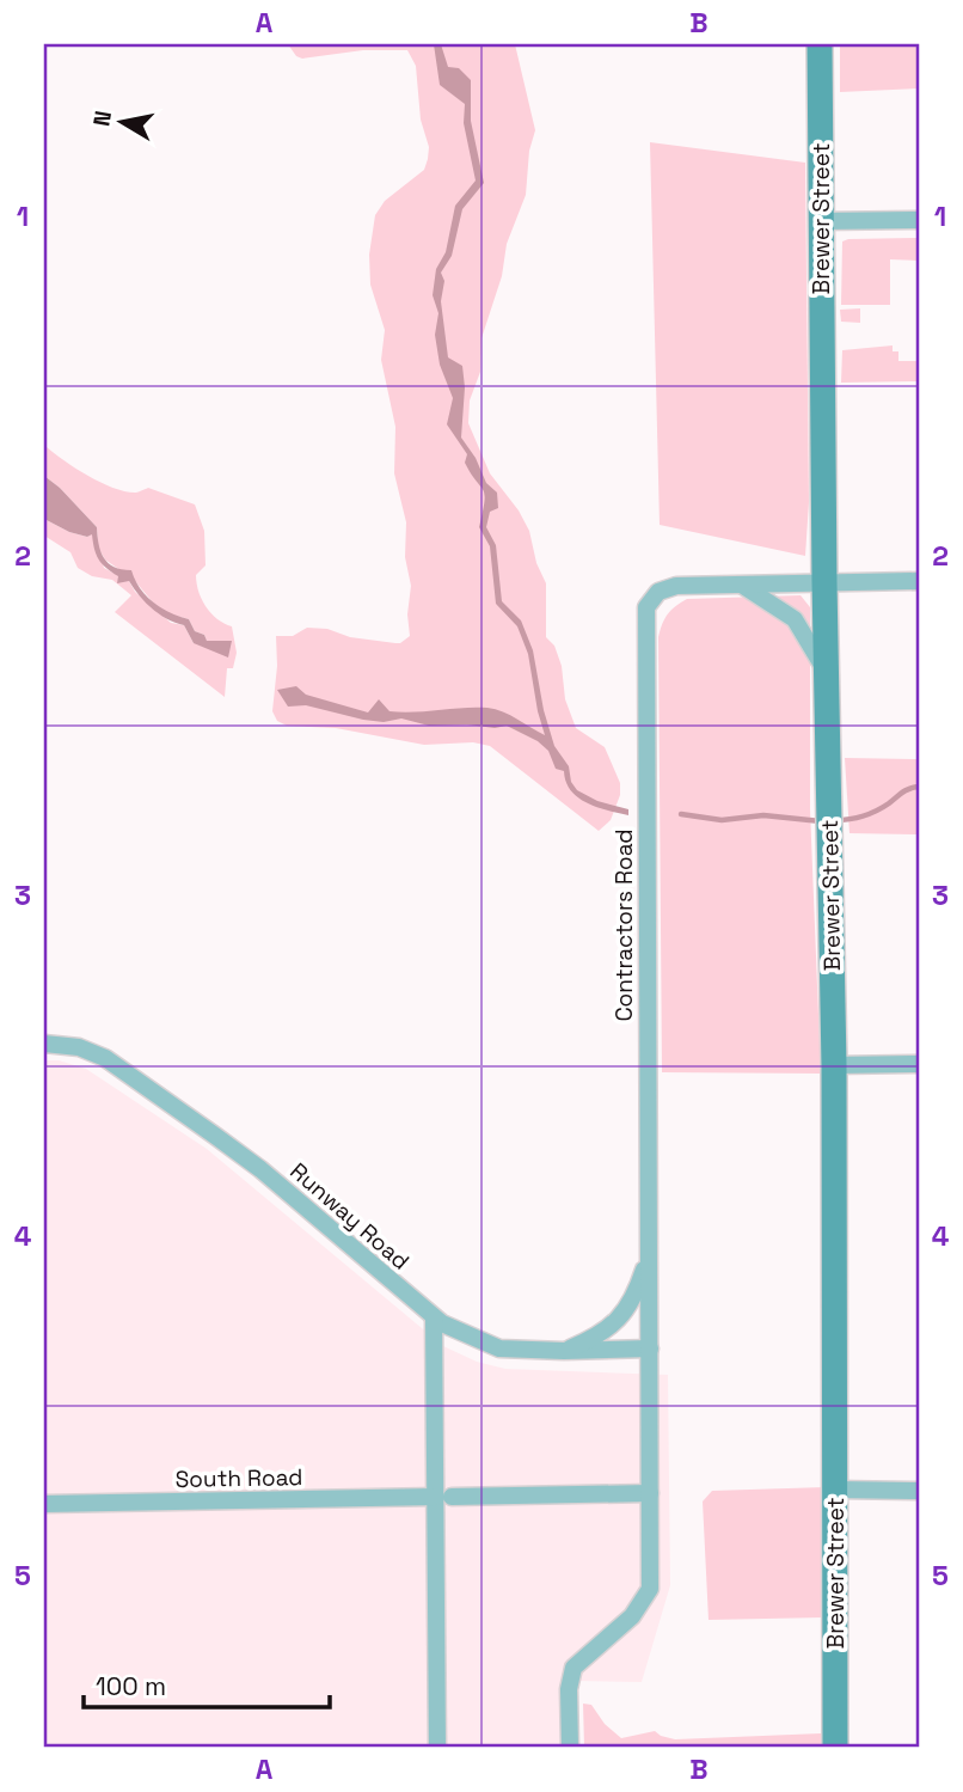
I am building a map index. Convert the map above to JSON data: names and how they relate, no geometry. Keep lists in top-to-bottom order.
{
  "streets": {
    "main road": ["Brewer Street"],
    "street": ["Contractors Road", "Runway Road", "South Road"]
  },
  "crossings": [
    ["Brewer Street", "Contractors Road"],
    ["Contractors Road", "Runway Road"],
    ["Contractors Road", "South Road"]
  ],
  "scale_bar": "100 m",
  "north": "left",
  "grid": {
    "columns": ["A", "B"],
    "rows": [
      "1",
      "2",
      "3",
      "4",
      "5"
    ]
  }
}
